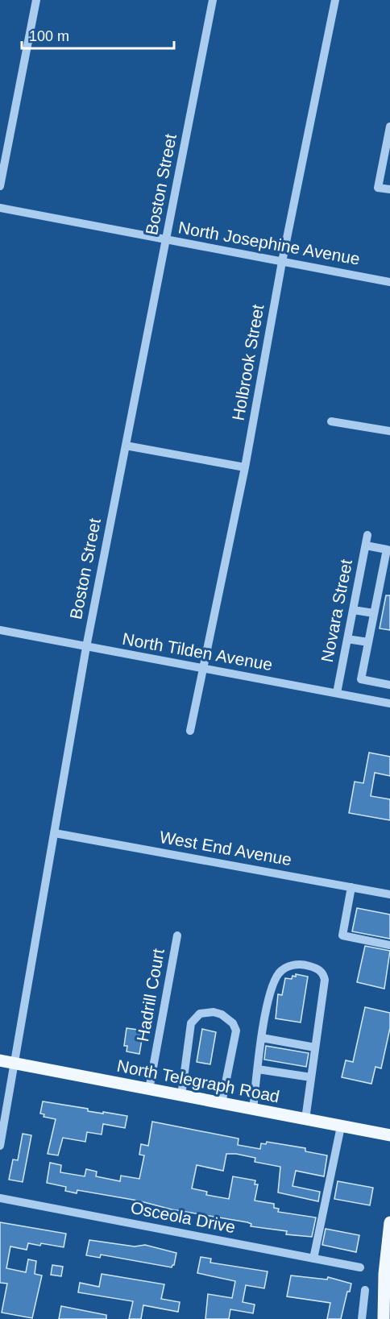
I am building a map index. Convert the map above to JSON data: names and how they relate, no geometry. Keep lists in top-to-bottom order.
{
  "streets": {
    "main road": ["North Telegraph Road"],
    "street": [
      "Boston Street",
      "North Josephine Avenue",
      "Holbrook Street",
      "Novara Street",
      "North Tilden Avenue",
      "West End Avenue",
      "Hadrill Court",
      "Osceola Drive"
    ]
  },
  "crossings": [
    ["Boston Street", "North Josephine Avenue"],
    ["Boston Street", "North Tilden Avenue"],
    ["Boston Street", "West End Avenue"],
    ["Boston Street", "North Telegraph Road"],
    ["North Josephine Avenue", "Holbrook Street"],
    ["Holbrook Street", "North Tilden Avenue"],
    ["Novara Street", "North Tilden Avenue"],
    ["Hadrill Court", "North Telegraph Road"]
  ],
  "scale_bar": "100 m"
}
